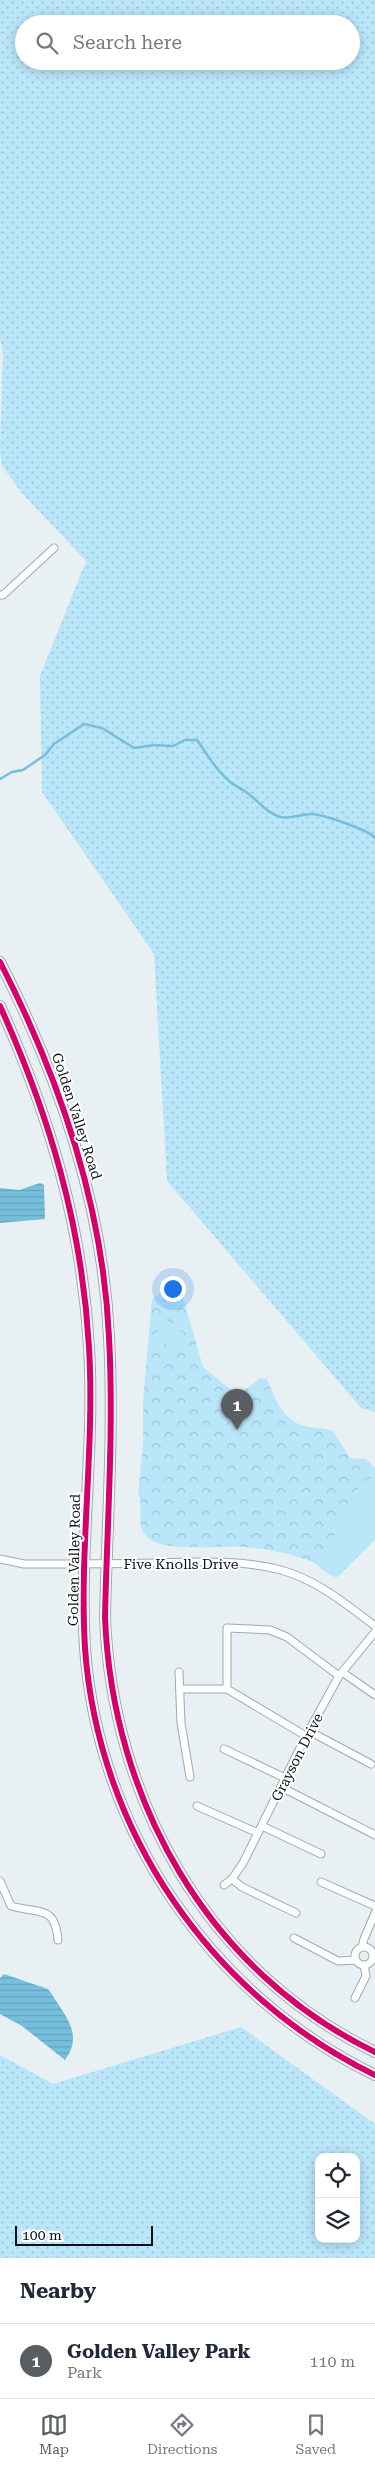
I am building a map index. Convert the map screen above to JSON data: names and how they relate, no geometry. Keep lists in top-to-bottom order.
{
  "streets": {
    "main road": ["Golden Valley Road"],
    "street": ["Five Knolls Drive", "Grayson Drive"]
  },
  "crossings": [
    ["Golden Valley Road", "Five Knolls Drive"]
  ],
  "scale_bar": "100 m",
  "page": {
    "search": "Search here",
    "pins": "1",
    "scale": "100 m",
    "heading": "Nearby",
    "list": [
      {
        "mark": "1",
        "name": "Golden Valley Park",
        "note": "Park",
        "value": "110 m"
      }
    ],
    "nav": ["Map", "Directions", "Saved"]
  }
}
